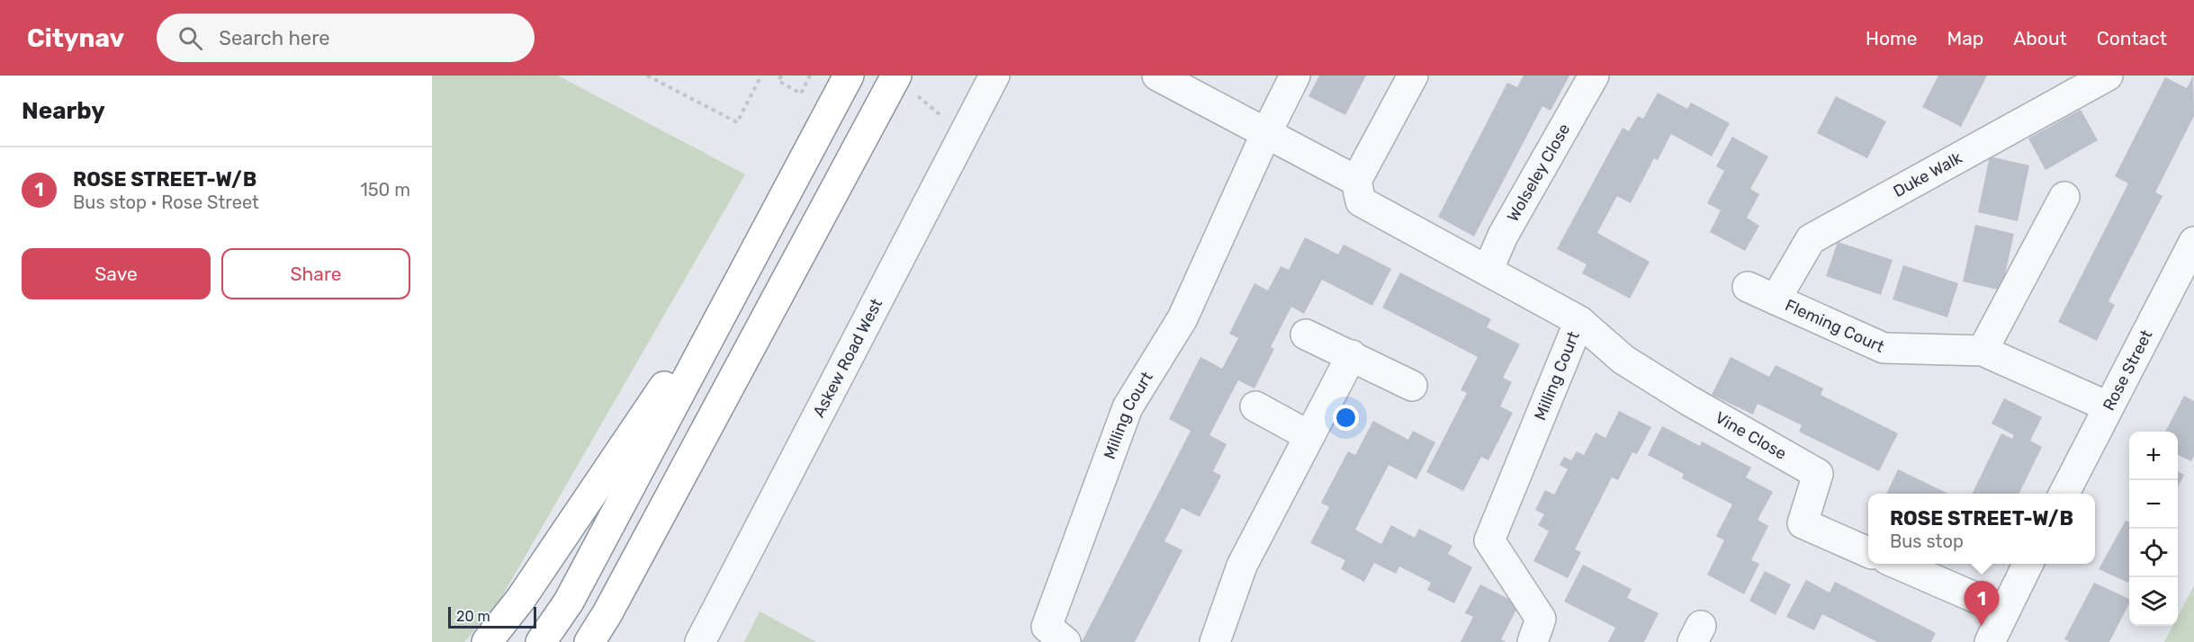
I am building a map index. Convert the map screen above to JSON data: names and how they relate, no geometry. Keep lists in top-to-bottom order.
{
  "streets": {
    "street": [
      "Wolseley Close",
      "Duke Walk",
      "Fleming Court",
      "Askew Road West",
      "Rose Street",
      "Milling Court",
      "Vine Close"
    ]
  },
  "crossings": [
    ["Wolseley Close", "Milling Court"],
    ["Duke Walk", "Fleming Court"],
    ["Fleming Court", "Rose Street"],
    ["Milling Court", "Vine Close"]
  ],
  "scale_bar": "20 m",
  "page": {
    "header": "Citynav",
    "search": "Search here",
    "nav": [
      "Home",
      "Map",
      "About",
      "Contact"
    ],
    "heading": "Nearby",
    "list": [
      {
        "mark": "1",
        "name": "ROSE STREET-W/B",
        "note": "Bus stop · Rose Street",
        "value": "150 m"
      }
    ],
    "buttons": ["Save", "Share"],
    "map_buttons": ["+", "−"],
    "popup": ["ROSE STREET-W/B", "Bus stop"],
    "pins": "1",
    "scale": "20 m"
  }
}
